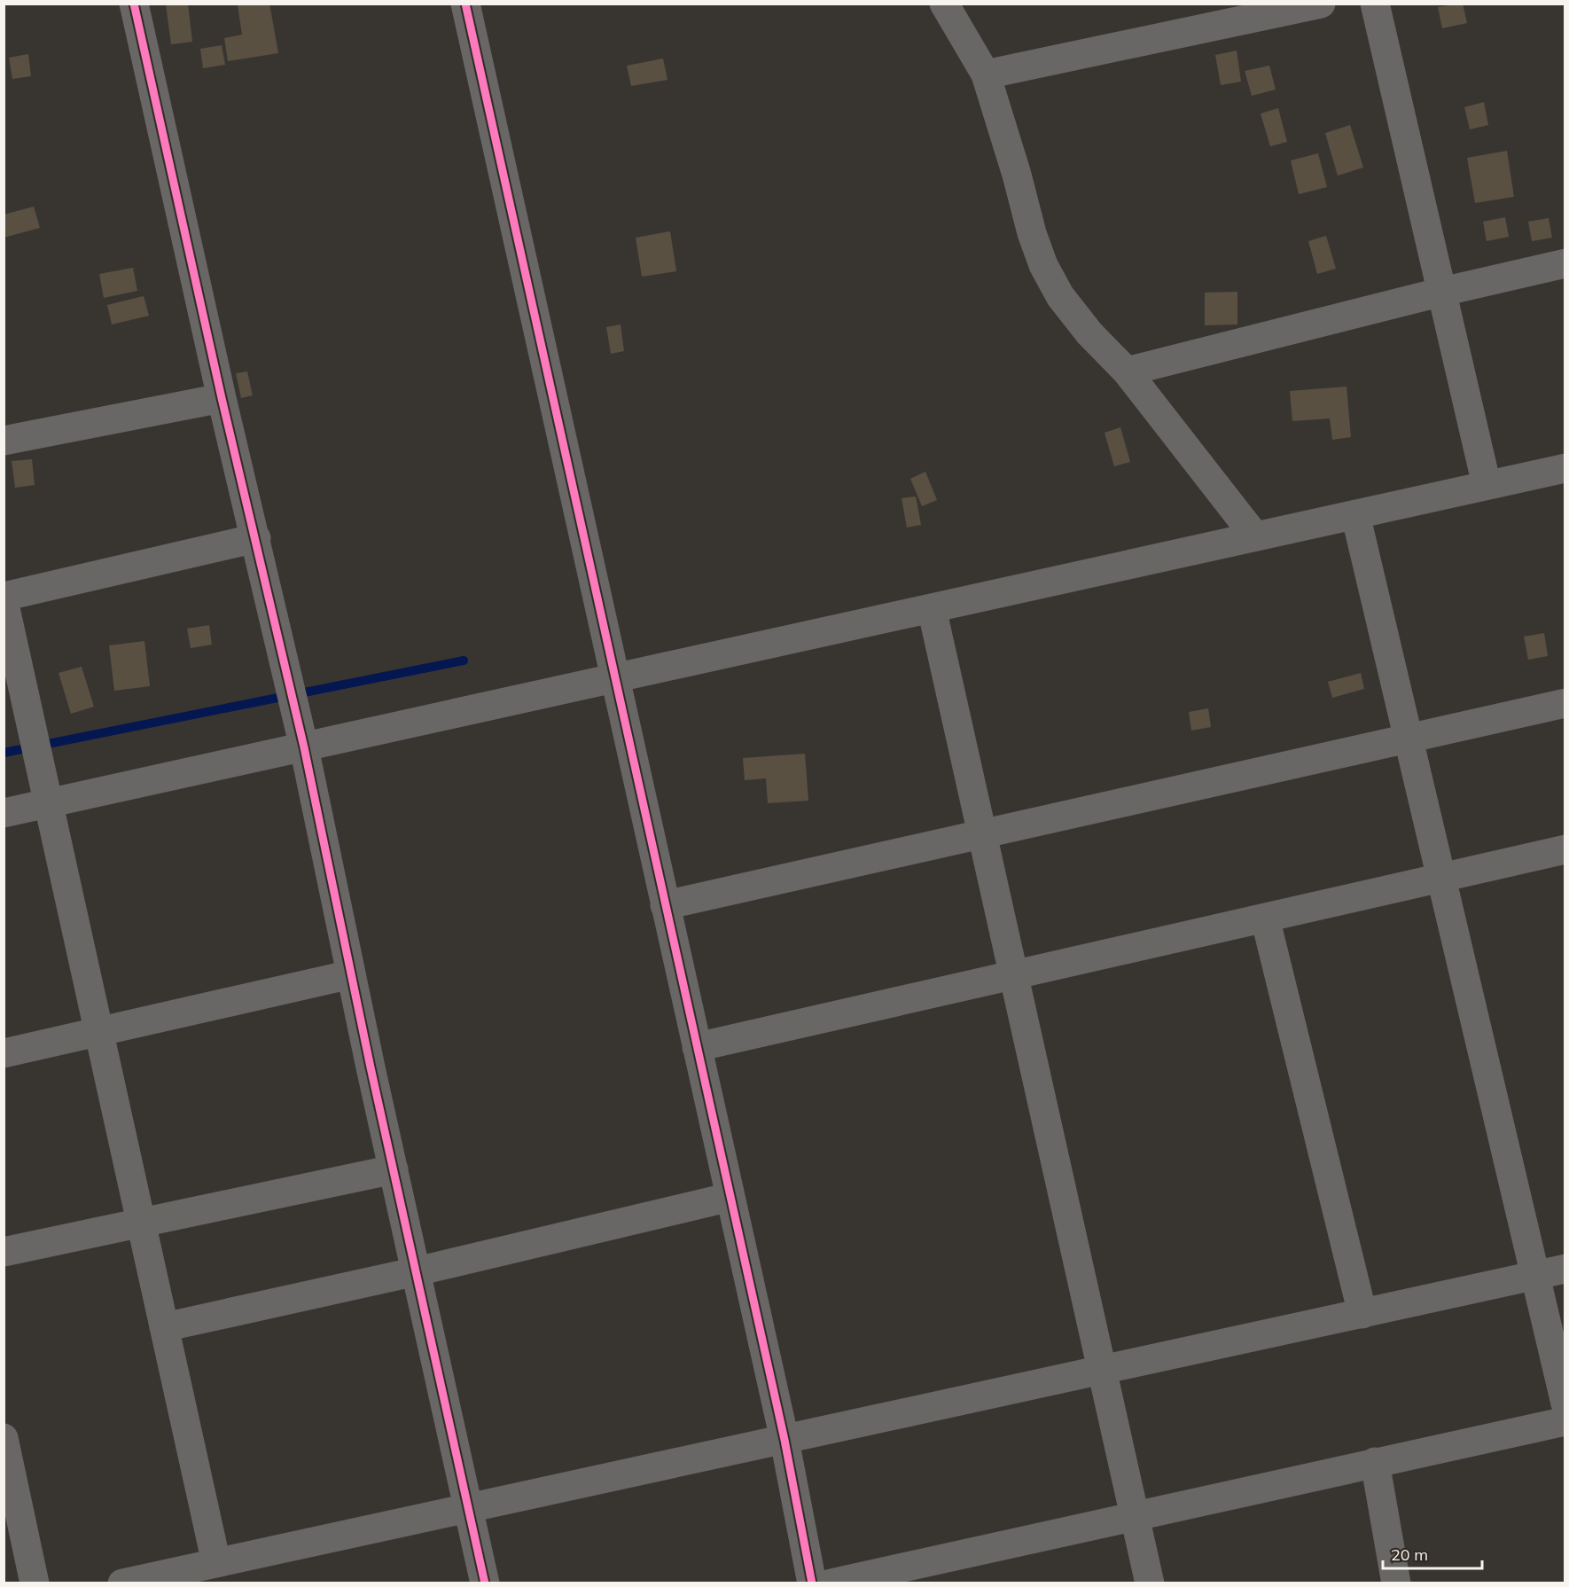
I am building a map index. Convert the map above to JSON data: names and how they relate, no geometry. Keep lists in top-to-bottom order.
{
  "scale_bar": "20 m"
}
